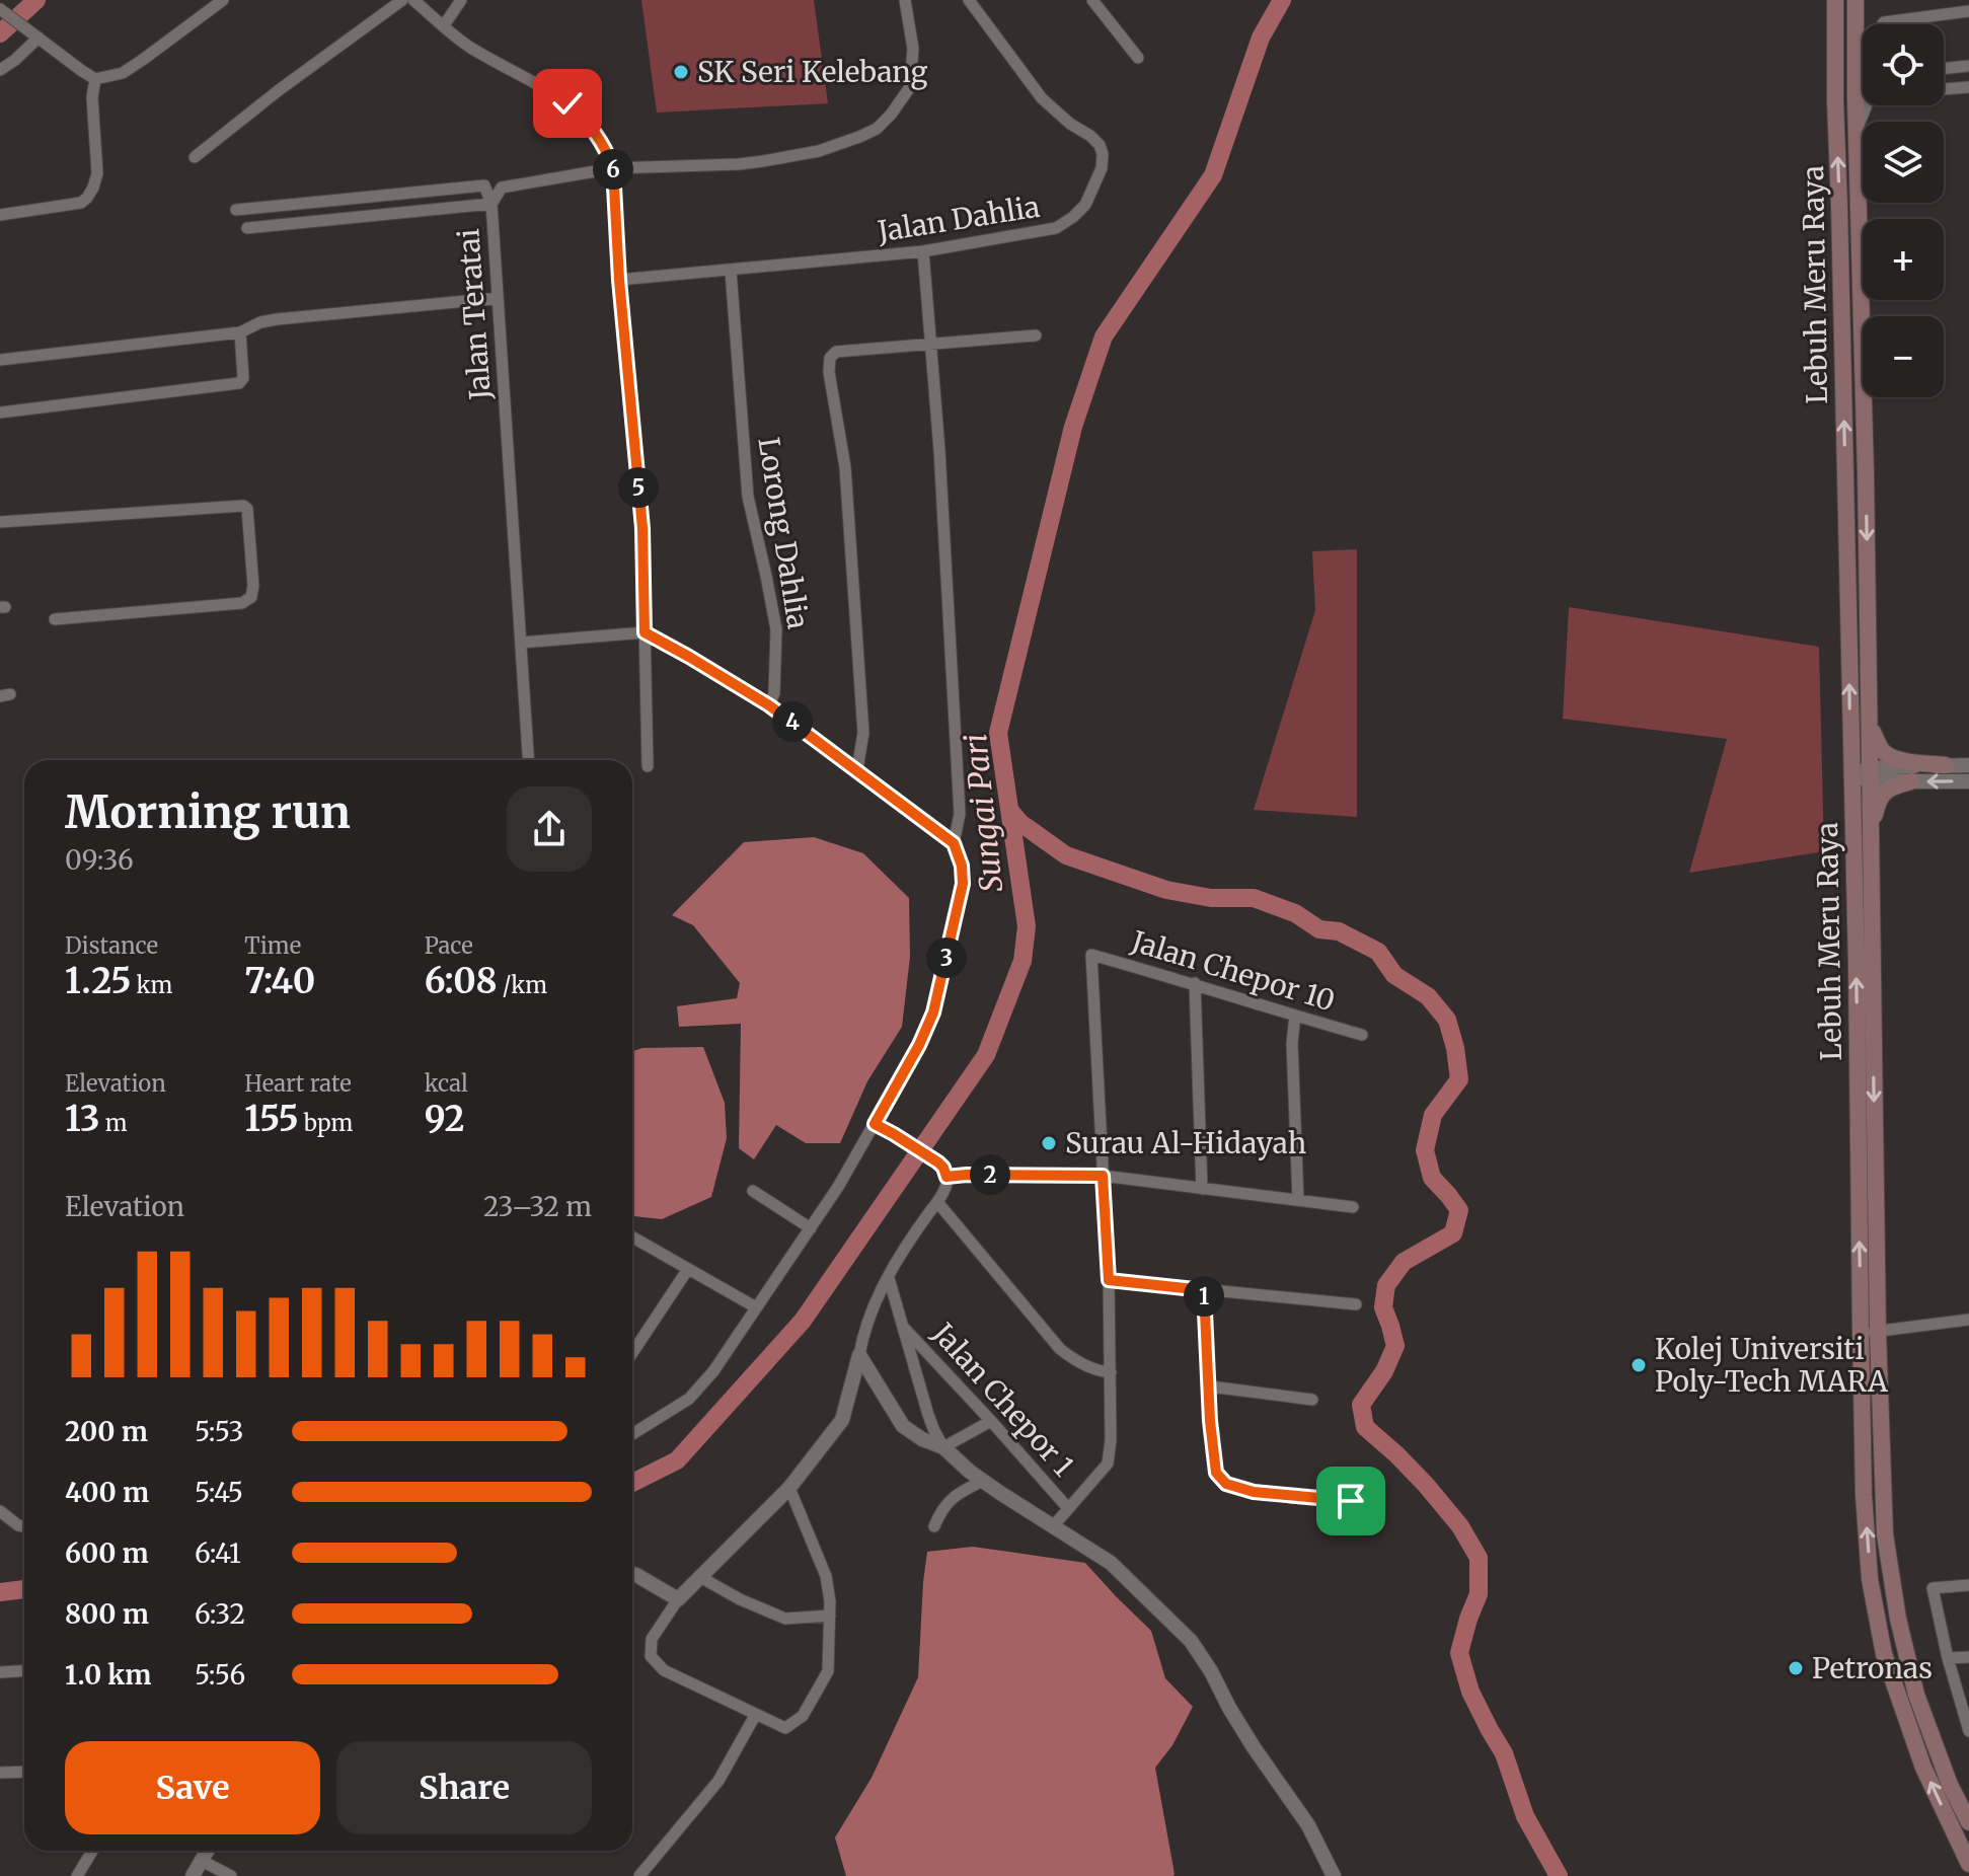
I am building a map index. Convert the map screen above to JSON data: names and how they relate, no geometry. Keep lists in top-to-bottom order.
{
  "streets": {
    "main road": ["Lebuh Meru Raya"],
    "street": [
      "Jalan Dahlia",
      "Jalan Teratai",
      "Lorong Dahlia",
      "Jalan Chepor 10",
      "Jalan Chepor 1"
    ]
  },
  "crossings": [
    ["Jalan Dahlia", "Lorong Dahlia"]
  ],
  "water": ["Sungai Pari"],
  "places": [
    "SK Seri Kelebang",
    "Surau Al-Hidayah",
    "Kolej Universiti Poly-Tech MARA",
    "Petronas"
  ],
  "page": {
    "map_buttons": ["+", "−"],
    "pins": [
      "6",
      "5",
      "4",
      "3",
      "2",
      "1"
    ],
    "heading": ["Morning run", "09:36"],
    "stats": [
      ["Distance", "1.25 km"],
      ["Time", "7:40"],
      ["Pace", "6:08 /km"],
      ["Elevation", "13 m"],
      ["Heart rate", "155 bpm"],
      ["kcal", "92"]
    ],
    "chart": ["Elevation", "23–32 m"],
    "list": [
      {
        "name": "200 m",
        "note": "5:53"
      },
      {
        "name": "400 m",
        "note": "5:45"
      },
      {
        "name": "600 m",
        "note": "6:41"
      },
      {
        "name": "800 m",
        "note": "6:32"
      },
      {
        "name": "1.0 km",
        "note": "5:56"
      }
    ],
    "buttons": ["Save", "Share"]
  }
}
